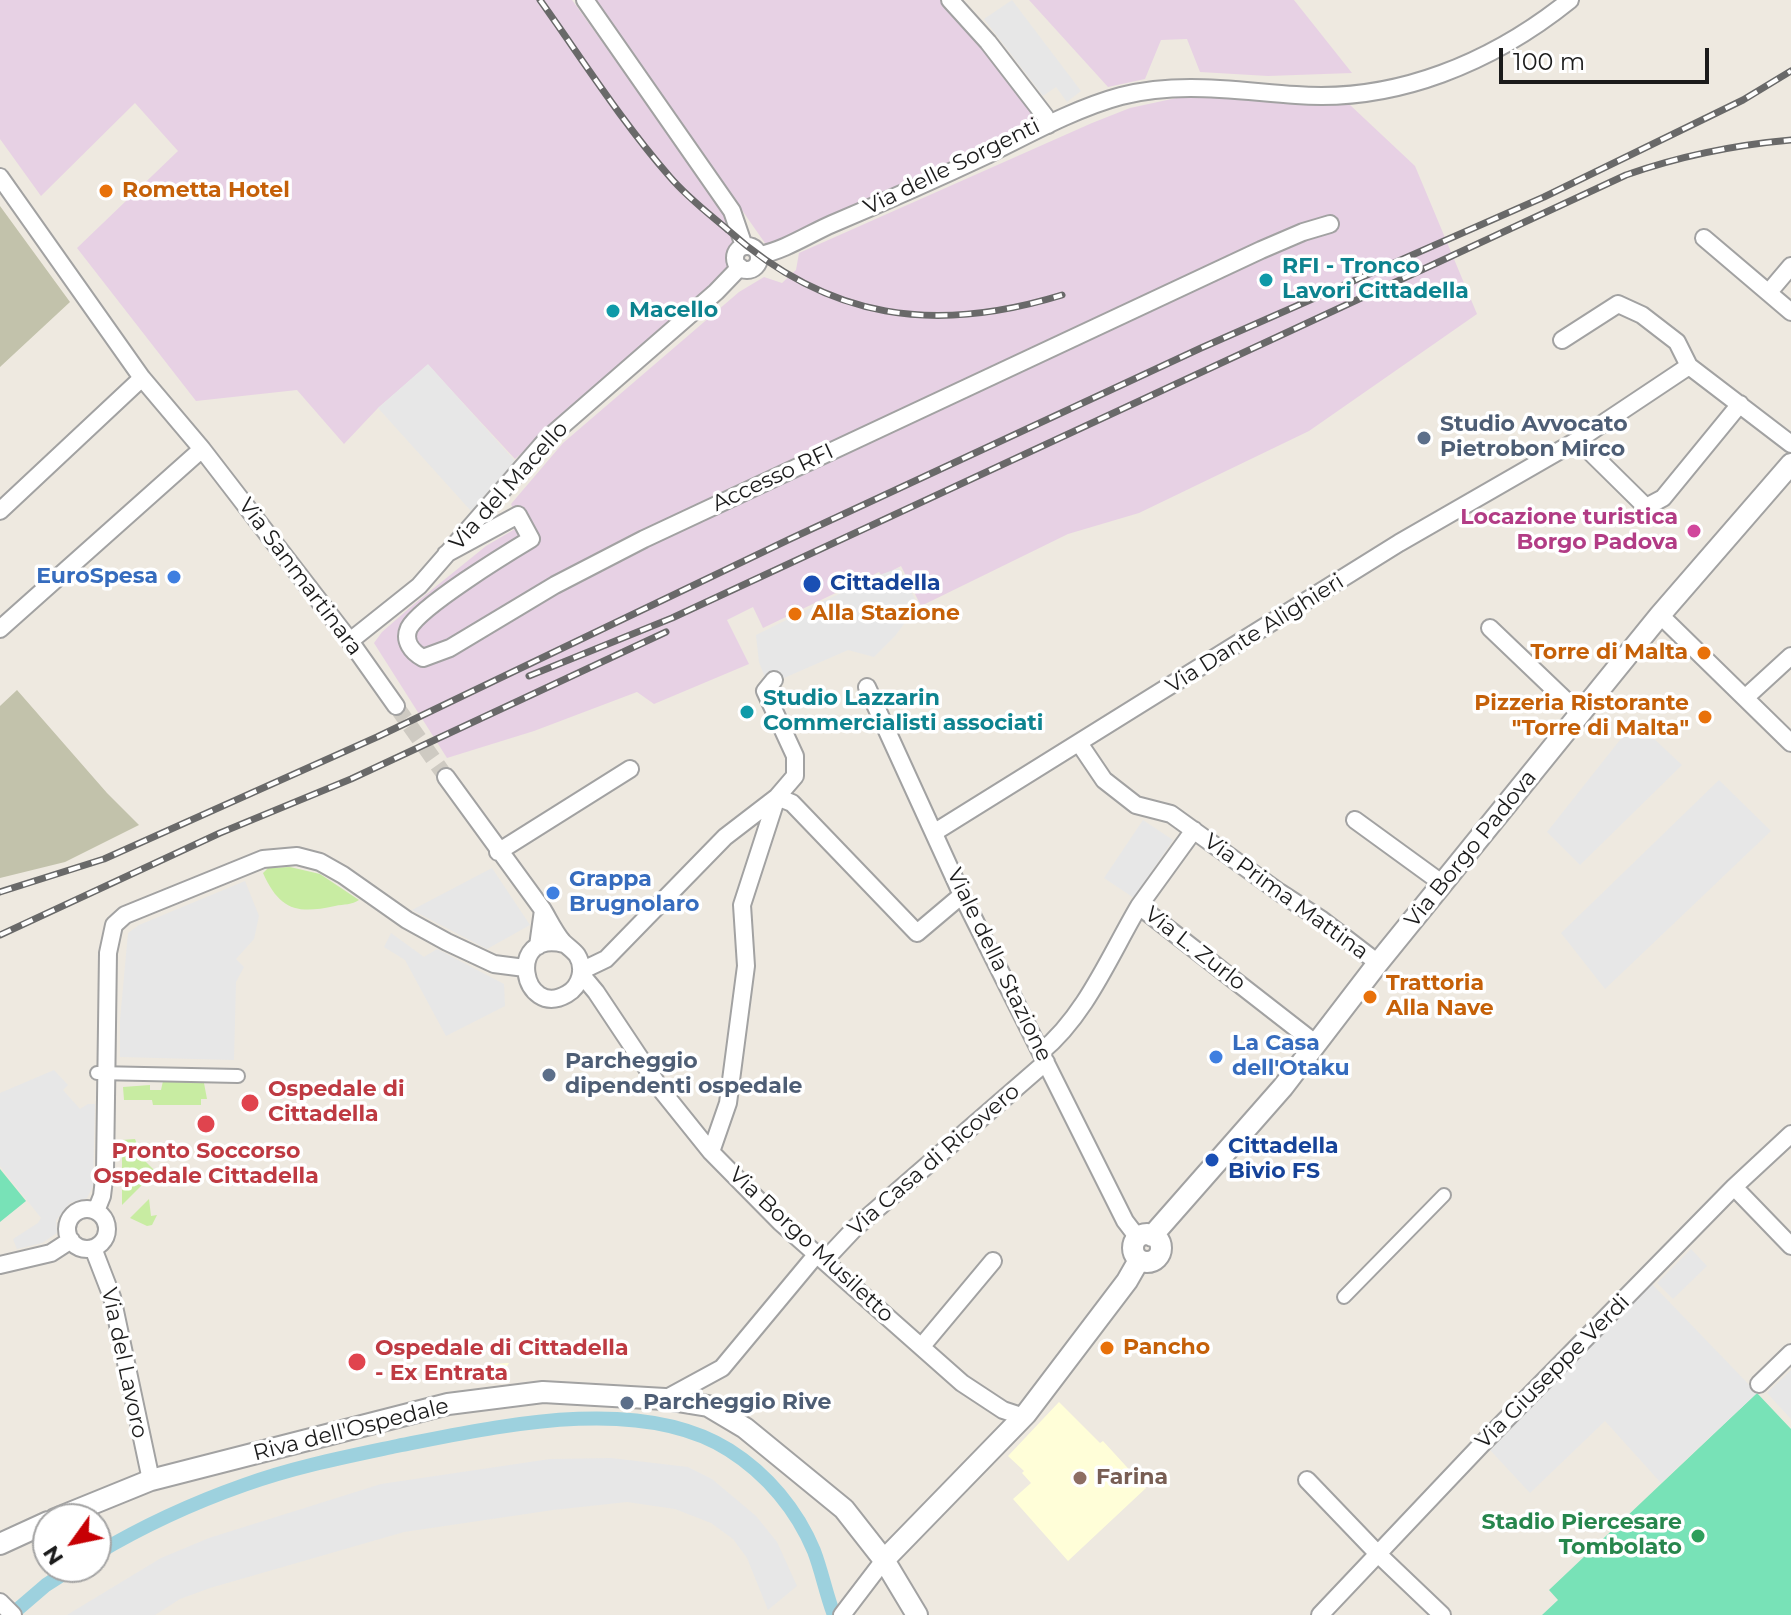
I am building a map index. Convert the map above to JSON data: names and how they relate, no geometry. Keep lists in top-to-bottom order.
{
  "streets": {
    "street": [
      "Via delle Sorgenti",
      "Accesso RFI",
      "Via del Macello",
      "Via Sanmartinara",
      "Via Dante Alighieri",
      "Via Borgo Padova",
      "Via Prima Mattina",
      "Via L. Zurlo",
      "Viale della Stazione",
      "Via Casa di Ricovero",
      "Via Borgo Musiletto",
      "Via del Lavoro",
      "Via Giuseppe Verdi",
      "Riva dell'Ospedale"
    ]
  },
  "crossings": [
    ["Via delle Sorgenti", "Via del Macello"],
    ["Accesso RFI", "Via del Macello"],
    ["Via del Macello", "Via Sanmartinara"],
    ["Via Dante Alighieri", "Via Prima Mattina"],
    ["Via Dante Alighieri", "Viale della Stazione"],
    ["Via Borgo Padova", "Via Prima Mattina"],
    ["Via Borgo Padova", "Via L. Zurlo"],
    ["Via Borgo Padova", "Viale della Stazione"],
    ["Via Borgo Padova", "Via Borgo Musiletto"],
    ["Via Borgo Padova", "Riva dell'Ospedale"],
    ["Via Prima Mattina", "Via L. Zurlo"],
    ["Via L. Zurlo", "Viale della Stazione"],
    ["Via L. Zurlo", "Via Casa di Ricovero"],
    ["Viale della Stazione", "Via Casa di Ricovero"],
    ["Via Casa di Ricovero", "Via Borgo Musiletto"],
    ["Via Casa di Ricovero", "Riva dell'Ospedale"],
    ["Via del Lavoro", "Riva dell'Ospedale"]
  ],
  "places": [
    "Rometta Hotel",
    "RFI - Tronco Lavori Cittadella",
    "Macello",
    "Studio Avvocato Pietrobon Mirco",
    "Locazione turistica Borgo Padova",
    "EuroSpesa",
    "Cittadella",
    "Alla Stazione",
    "Torre di Malta",
    "Studio Lazzarin Commercialisti associati",
    "Pizzeria Ristorante \"Torre di Malta\"",
    "Grappa Brugnolaro",
    "Trattoria Alla Nave",
    "La Casa dell'Otaku",
    "Parcheggio dipendenti ospedale",
    "Ospedale di Cittadella",
    "Pronto Soccorso Ospedale Cittadella",
    "Cittadella Bivio FS",
    "Pancho",
    "Ospedale di Cittadella - Ex Entrata",
    "Parcheggio Rive",
    "Farina",
    "Stadio Piercesare Tombolato"
  ],
  "scale_bar": "100 m",
  "north": "bottom left"
}
